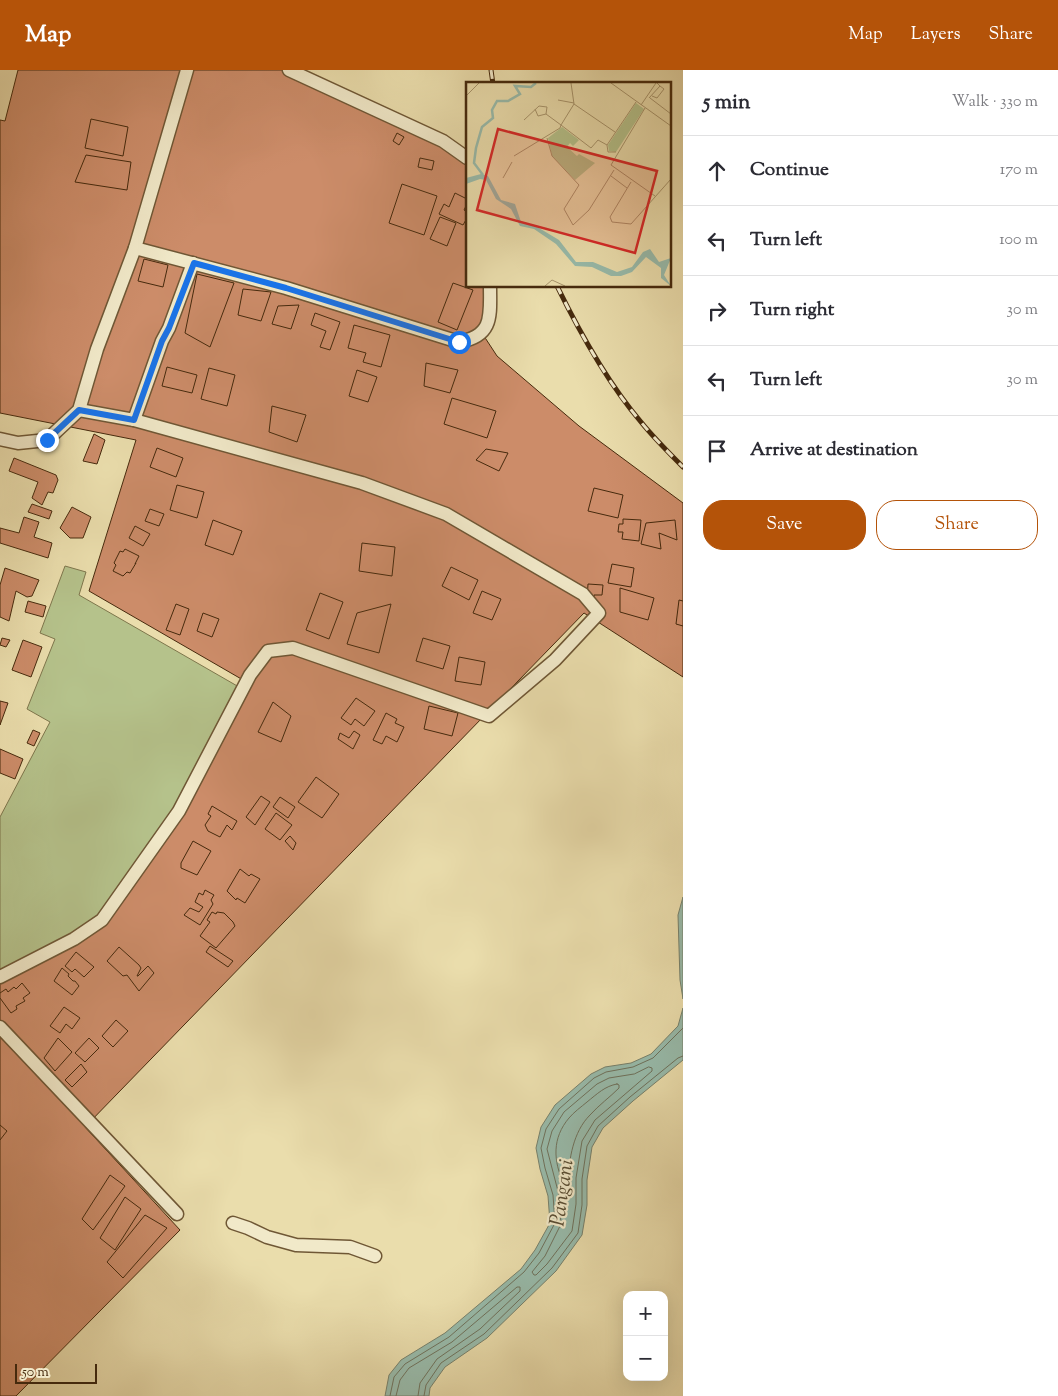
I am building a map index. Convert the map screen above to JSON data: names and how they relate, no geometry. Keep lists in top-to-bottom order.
{
  "water": ["Pangani"],
  "scale_bar": "50 m",
  "page": {
    "header": "Map",
    "nav": ["Map", "Layers", "Share"],
    "heading": ["5 min", "Walk · 330 m"],
    "list": [
      ["Continue", "170 m"],
      ["Turn left", "100 m"],
      ["Turn right", "30 m"],
      ["Turn left", "30 m"],
      "Arrive at destination"
    ],
    "buttons": ["Save", "Share"],
    "map_buttons": ["+", "−"],
    "scale": "50 m"
  }
}
